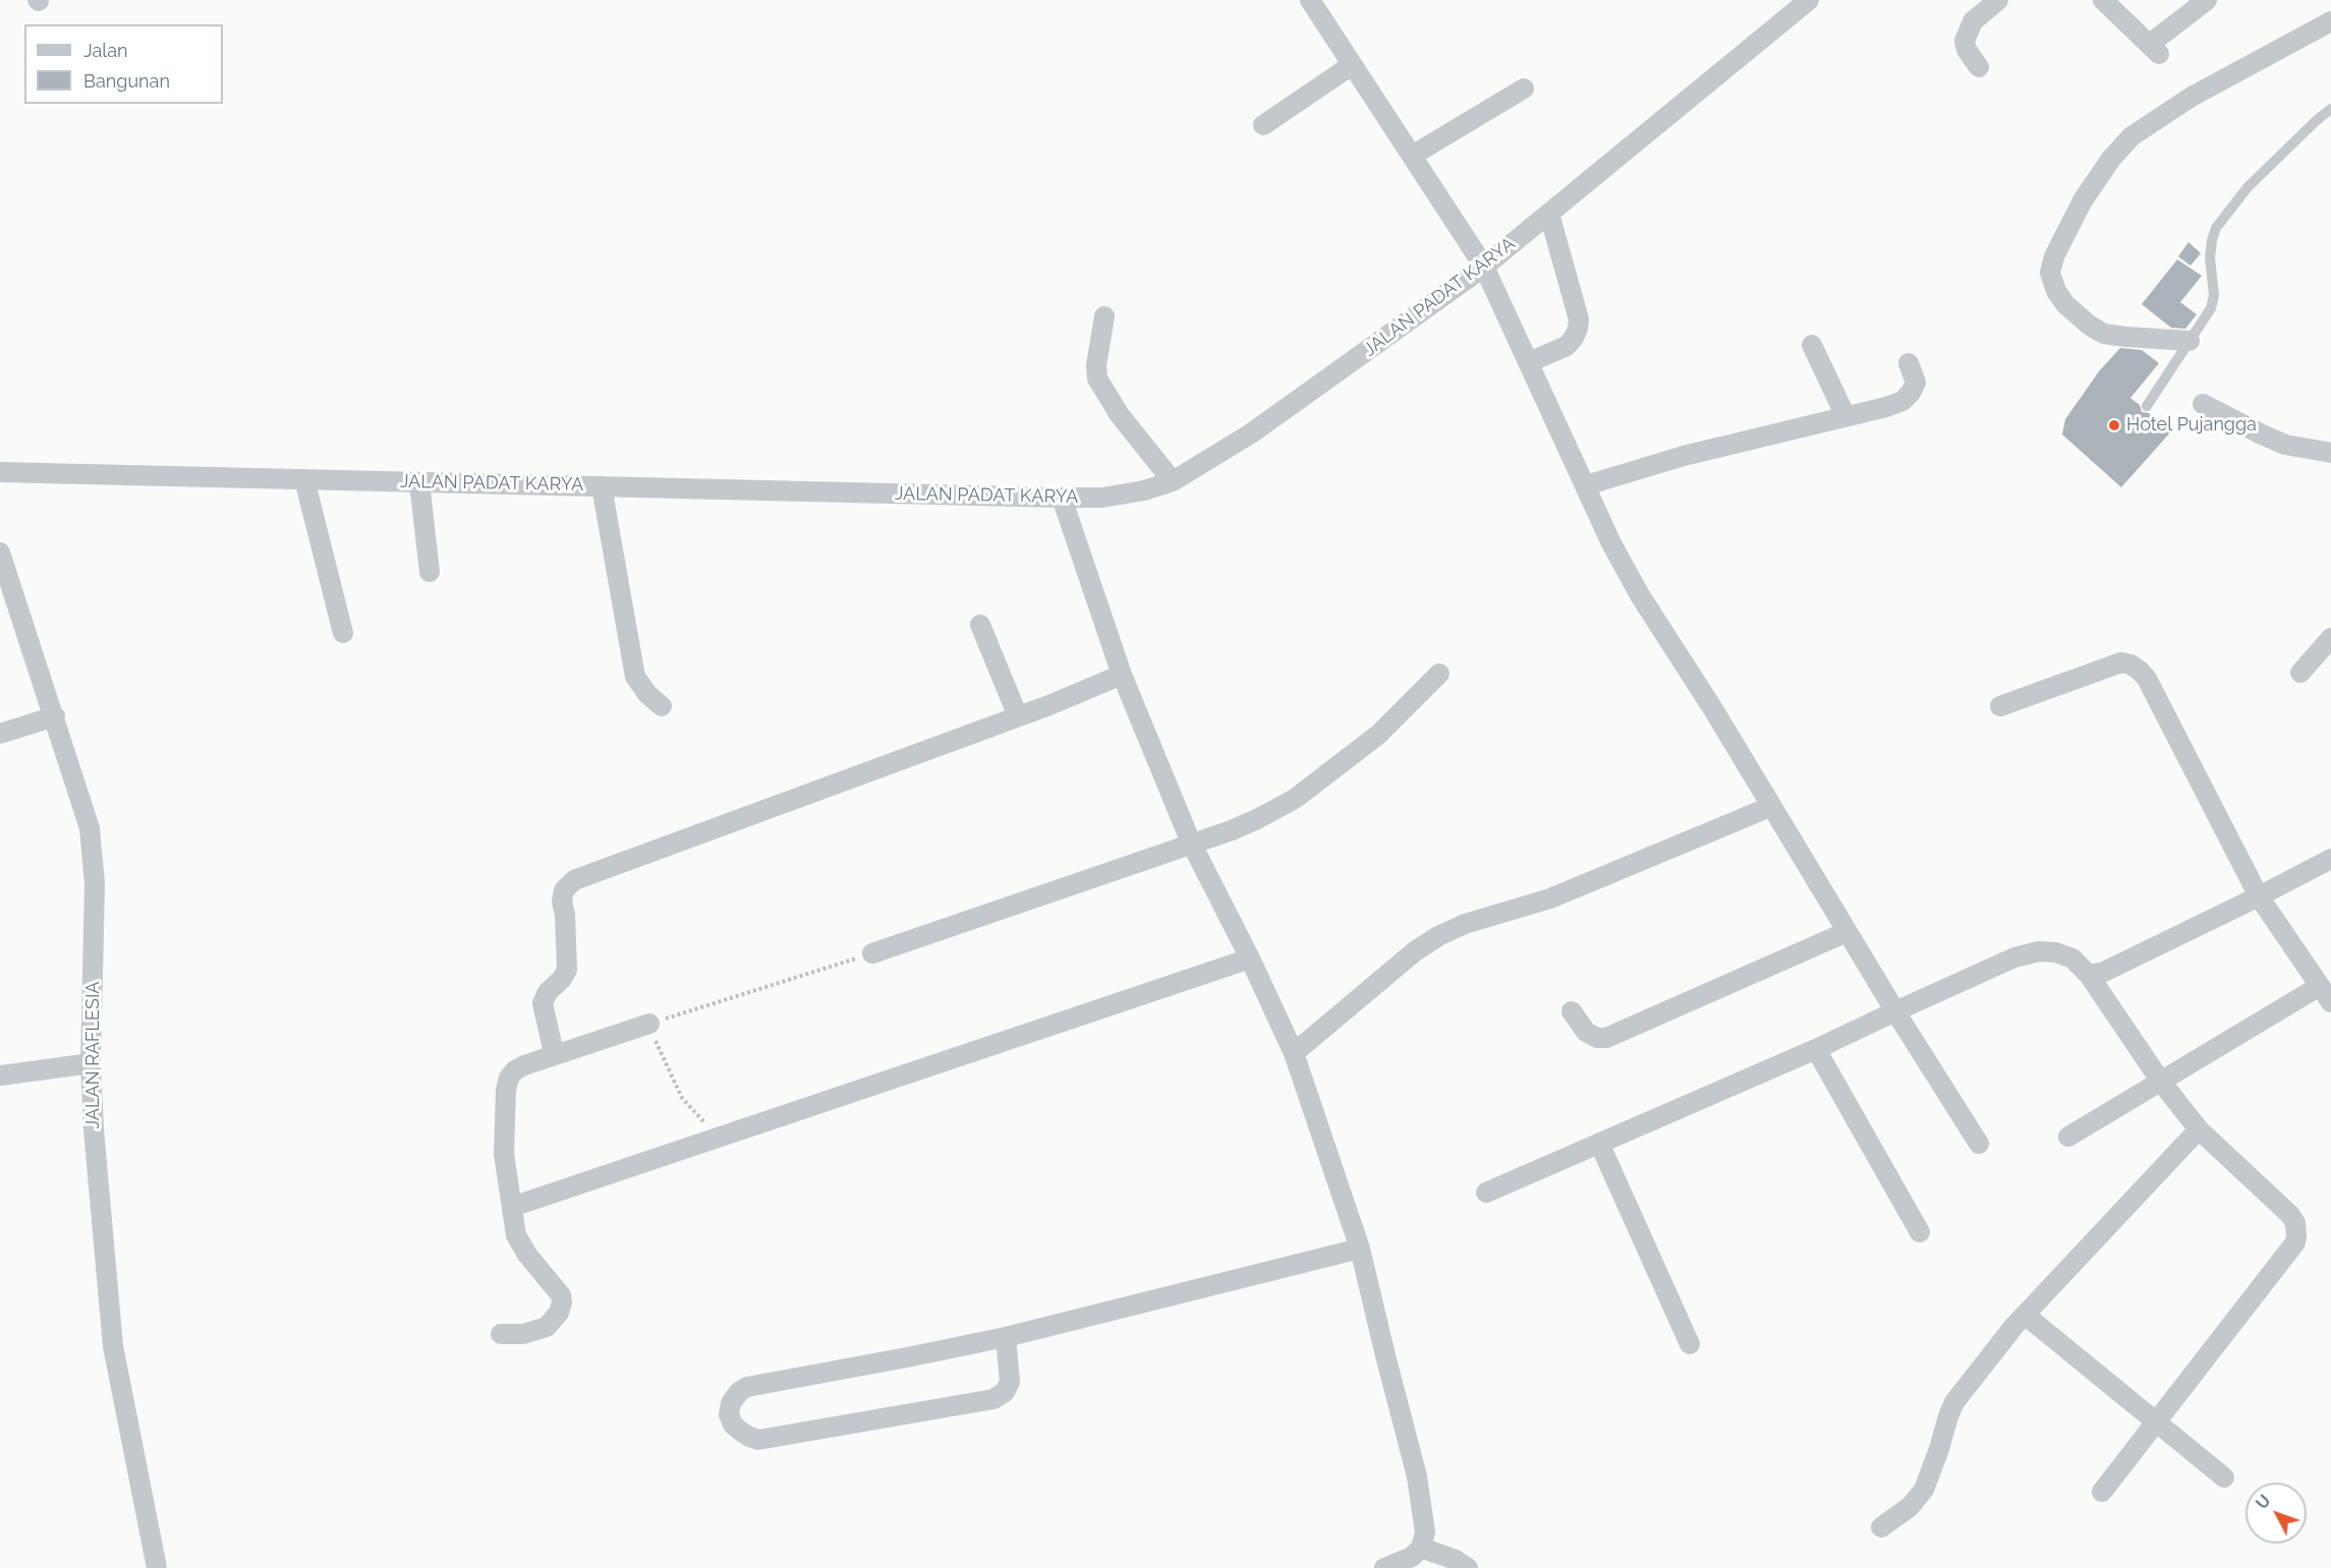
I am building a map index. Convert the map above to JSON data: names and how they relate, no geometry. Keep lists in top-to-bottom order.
{
  "streets": {
    "street": ["JALAN PADAT KARYA", "JALAN RAFLESIA"]
  },
  "places": ["Hotel Pujangga"],
  "legend": ["Jalan", "Bangunan"],
  "north": "top left"
}
